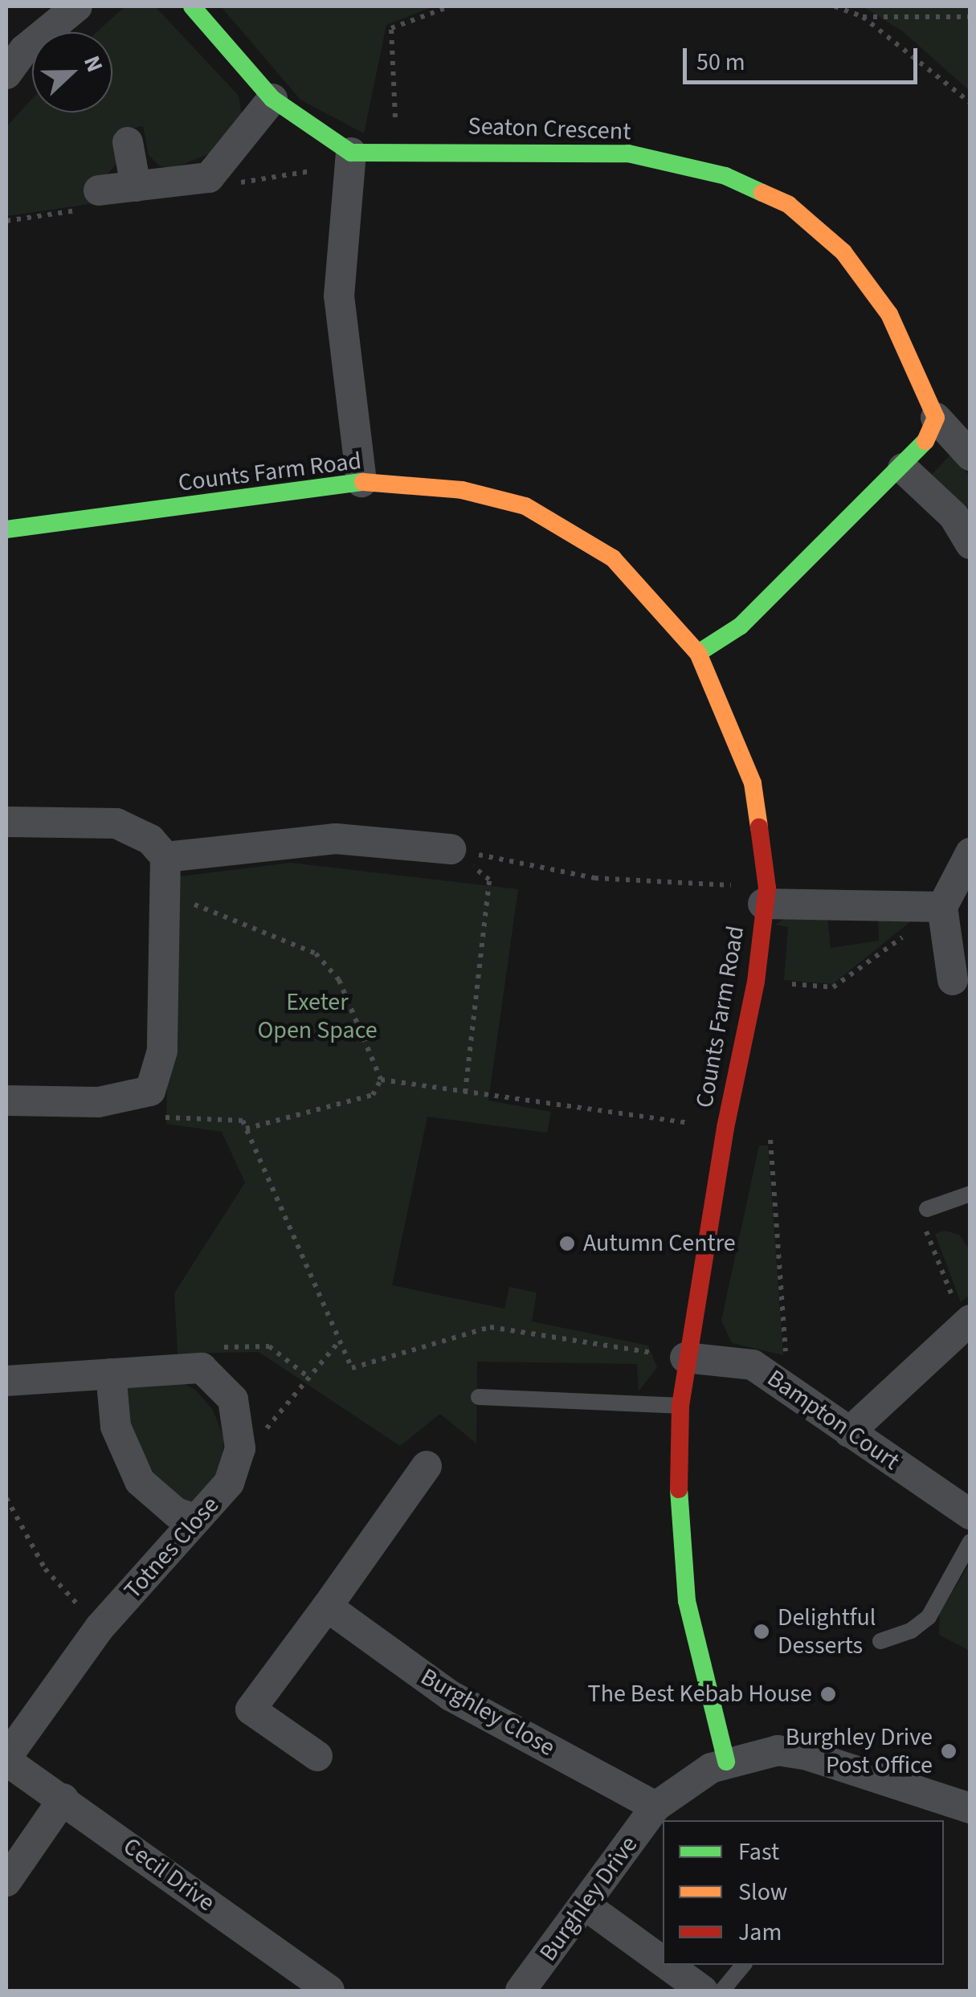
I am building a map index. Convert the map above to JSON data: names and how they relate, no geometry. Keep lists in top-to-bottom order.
{
  "streets": {
    "street": [
      "Seaton Crescent",
      "Counts Farm Road",
      "Bampton Court",
      "Totnes Close",
      "Burghley Close",
      "Cecil Drive",
      "Burghley Drive"
    ]
  },
  "crossings": [
    ["Counts Farm Road", "Bampton Court"],
    ["Counts Farm Road", "Burghley Drive"],
    ["Totnes Close", "Cecil Drive"],
    ["Burghley Close", "Burghley Drive"]
  ],
  "parks": ["Exeter Open Space"],
  "places": [
    "Autumn Centre",
    "Delightful Desserts",
    "The Best Kebab House",
    "Burghley Drive Post Office"
  ],
  "legend": ["Fast", "Slow", "Jam"],
  "scale_bar": "50 m",
  "north": "right"
}
